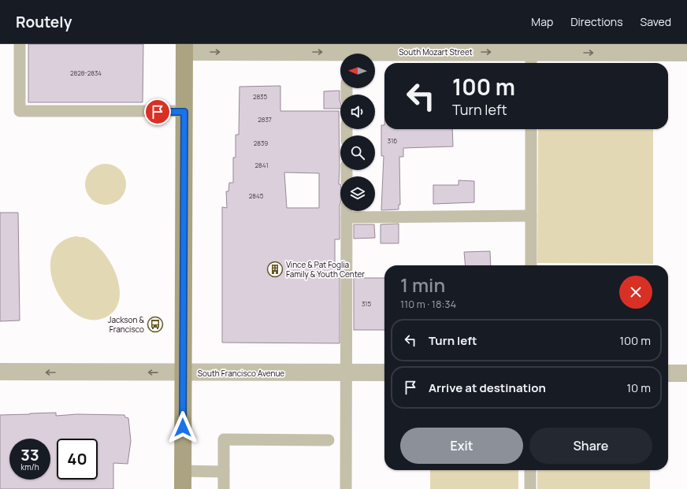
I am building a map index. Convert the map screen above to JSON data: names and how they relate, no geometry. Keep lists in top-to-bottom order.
{
  "streets": {
    "street": ["South Mozart Street", "South Francisco Avenue"]
  },
  "one_way": ["South Mozart Street", "South Francisco Avenue"],
  "places": {
    "building": ["Vince & Pat Foglia Family & Youth Center"],
    "bus stop": ["Jackson & Francisco"]
  },
  "house_numbers": [
    "2828-2834",
    "2835",
    "2837",
    "316",
    "2839",
    "2841",
    "2845",
    "315"
  ],
  "north": "left",
  "page": {
    "header": "Routely",
    "nav": ["Map", "Directions", "Saved"],
    "turn": ["100 m", "Turn left"],
    "heading": ["1 min", "110 m · 18:34"],
    "list": [
      {
        "name": "Turn left",
        "value": "100 m"
      },
      {
        "name": "Arrive at destination",
        "value": "10 m"
      }
    ],
    "buttons": ["Exit", "Share"],
    "speed": "33 km/h",
    "limit": "40"
  }
}
